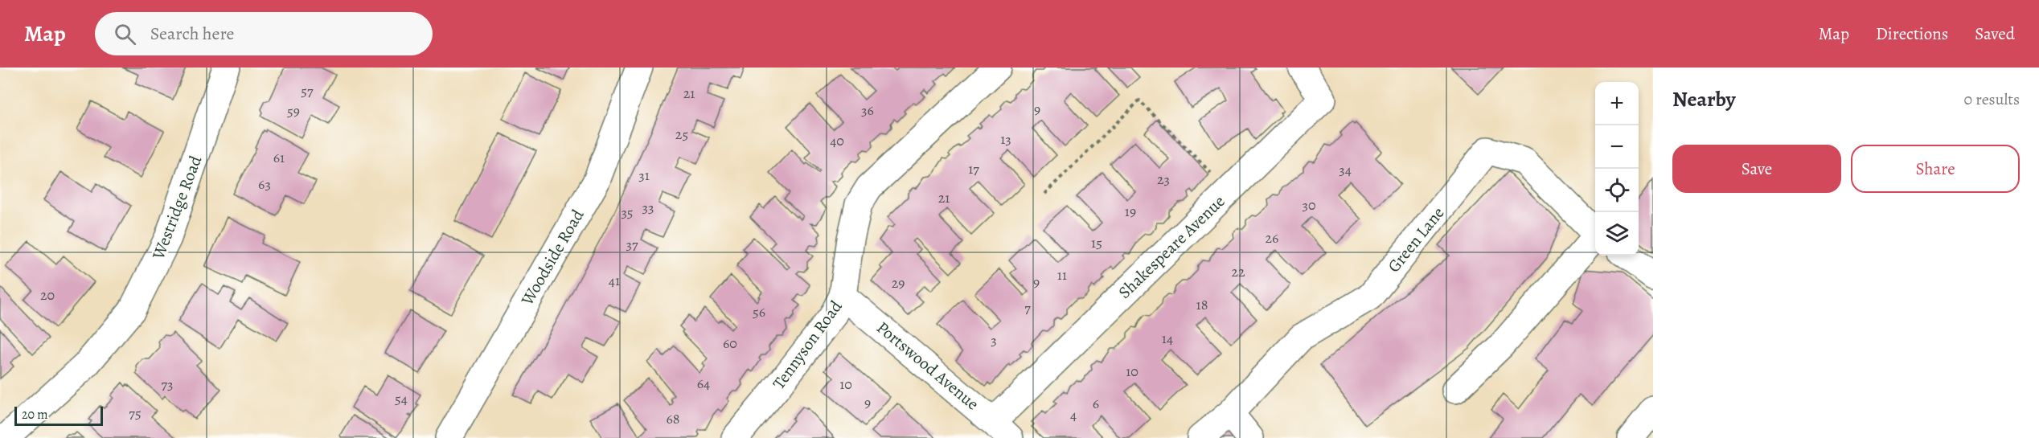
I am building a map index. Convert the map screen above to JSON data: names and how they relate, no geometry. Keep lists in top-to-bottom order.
{
  "streets": {
    "street": [
      "Westridge Road",
      "Green Lane",
      "Shakespeare Avenue",
      "Woodside Road",
      "Tennyson Road",
      "Portswood Avenue"
    ]
  },
  "crossings": [
    ["Shakespeare Avenue", "Portswood Avenue"],
    ["Tennyson Road", "Portswood Avenue"]
  ],
  "house_numbers": [
    "57",
    "21",
    "9",
    "36",
    "59",
    "25",
    "13",
    "40",
    "61",
    "17",
    "34",
    "31",
    "23",
    "63",
    "21",
    "30",
    "33",
    "19",
    "35",
    "26",
    "15",
    "37",
    "22",
    "11",
    "41",
    "9",
    "29",
    "20",
    "18",
    "7",
    "56",
    "14",
    "3",
    "60",
    "10",
    "64",
    "73",
    "10",
    "54",
    "9",
    "6",
    "75",
    "4",
    "68"
  ],
  "scale_bar": "20 m",
  "page": {
    "header": "Map",
    "search": "Search here",
    "nav": ["Map", "Directions", "Saved"],
    "heading": ["Nearby", "0 results"],
    "map_buttons": ["+", "−"],
    "buttons": ["Save", "Share"],
    "scale": "20 m"
  }
}
